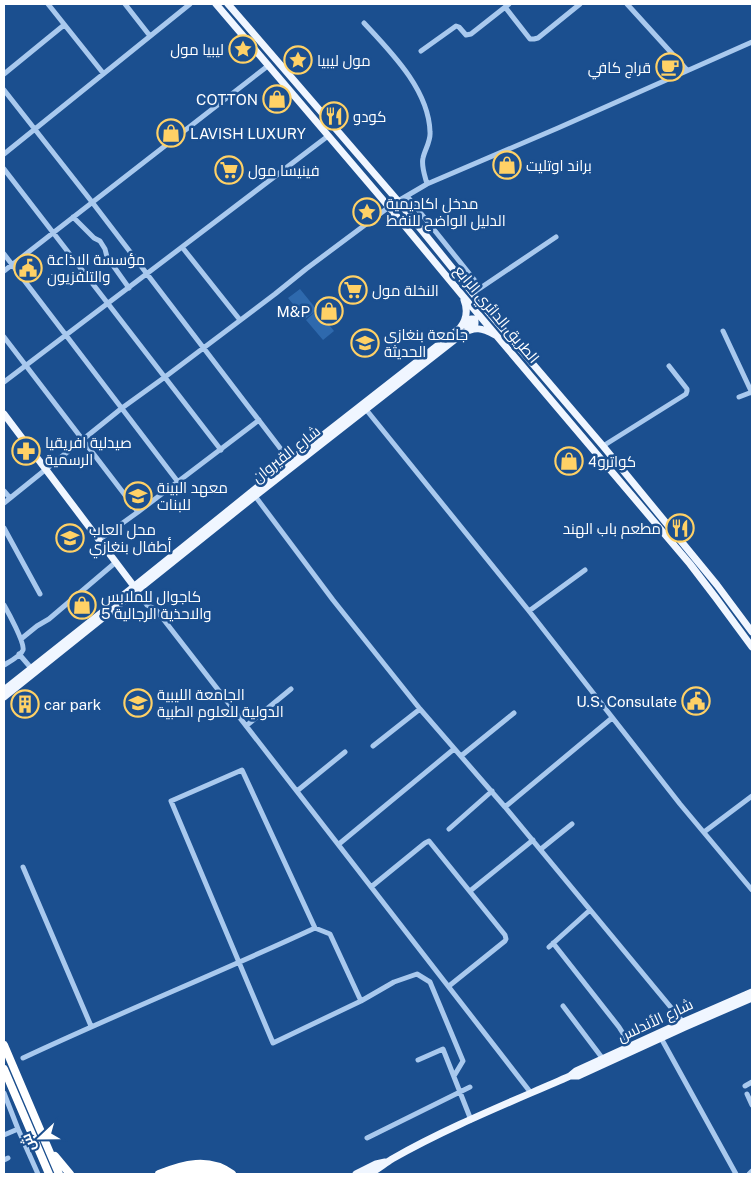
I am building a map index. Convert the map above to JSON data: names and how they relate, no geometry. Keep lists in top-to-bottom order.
{
  "streets": {
    "main road": ["الطريق الدائري الرابع", "شارع القيروان", "شارع الأندلس"]
  },
  "places": {
    "place": ["ليبيا مول", "مول ليبيا", "مدخل اكاديمية الدليل الواضح للنفط"],
    "cafe": ["قراج كافي"],
    "shop": [
      "COTTON",
      "LAVISH LUXURY",
      "براند اوتليت",
      "M&P",
      "كواترو4",
      "كاجوال للملابس والاحذية الرجالية 5"
    ],
    "restaurant": ["كودو", "مطعم باب الهند"],
    "supermarket": ["فينيسا مول", "النخلة مول"],
    "public building": ["مؤسسة الاذاعة والتلفزيون", "U.S. Consulate"],
    "school or university": [
      "جامعة بنغازي الحديثة",
      "معهد البينة للبنات",
      "محل العاب أطفال بنغازي",
      "الجامعة الليبية الدولية للعلوم الطبية"
    ],
    "pharmacy": ["صيدلية افريقيا الرسمية"],
    "building": ["car park"]
  },
  "north": "left"
}
